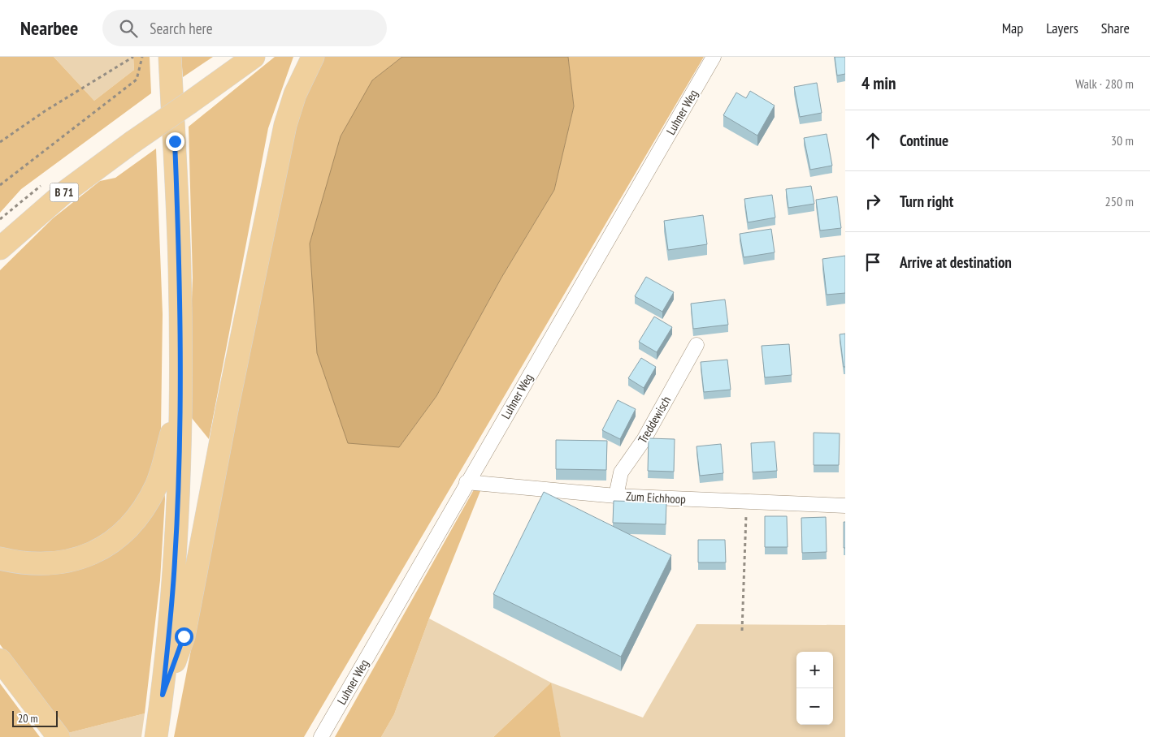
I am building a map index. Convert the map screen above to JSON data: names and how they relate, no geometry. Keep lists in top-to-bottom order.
{
  "streets": {
    "main road": ["B 71"],
    "street": ["Luhner Weg", "Treddewisch", "Zum Eichhoop"]
  },
  "crossings": [
    ["Luhner Weg", "Zum Eichhoop"],
    ["Treddewisch", "Zum Eichhoop"]
  ],
  "scale_bar": "20 m",
  "page": {
    "header": "Nearbee",
    "search": "Search here",
    "nav": ["Map", "Layers", "Share"],
    "heading": ["4 min", "Walk · 280 m"],
    "list": [
      ["Continue", "30 m"],
      ["Turn right", "250 m"],
      "Arrive at destination"
    ],
    "map_buttons": ["+", "−"],
    "scale": "20 m"
  }
}
